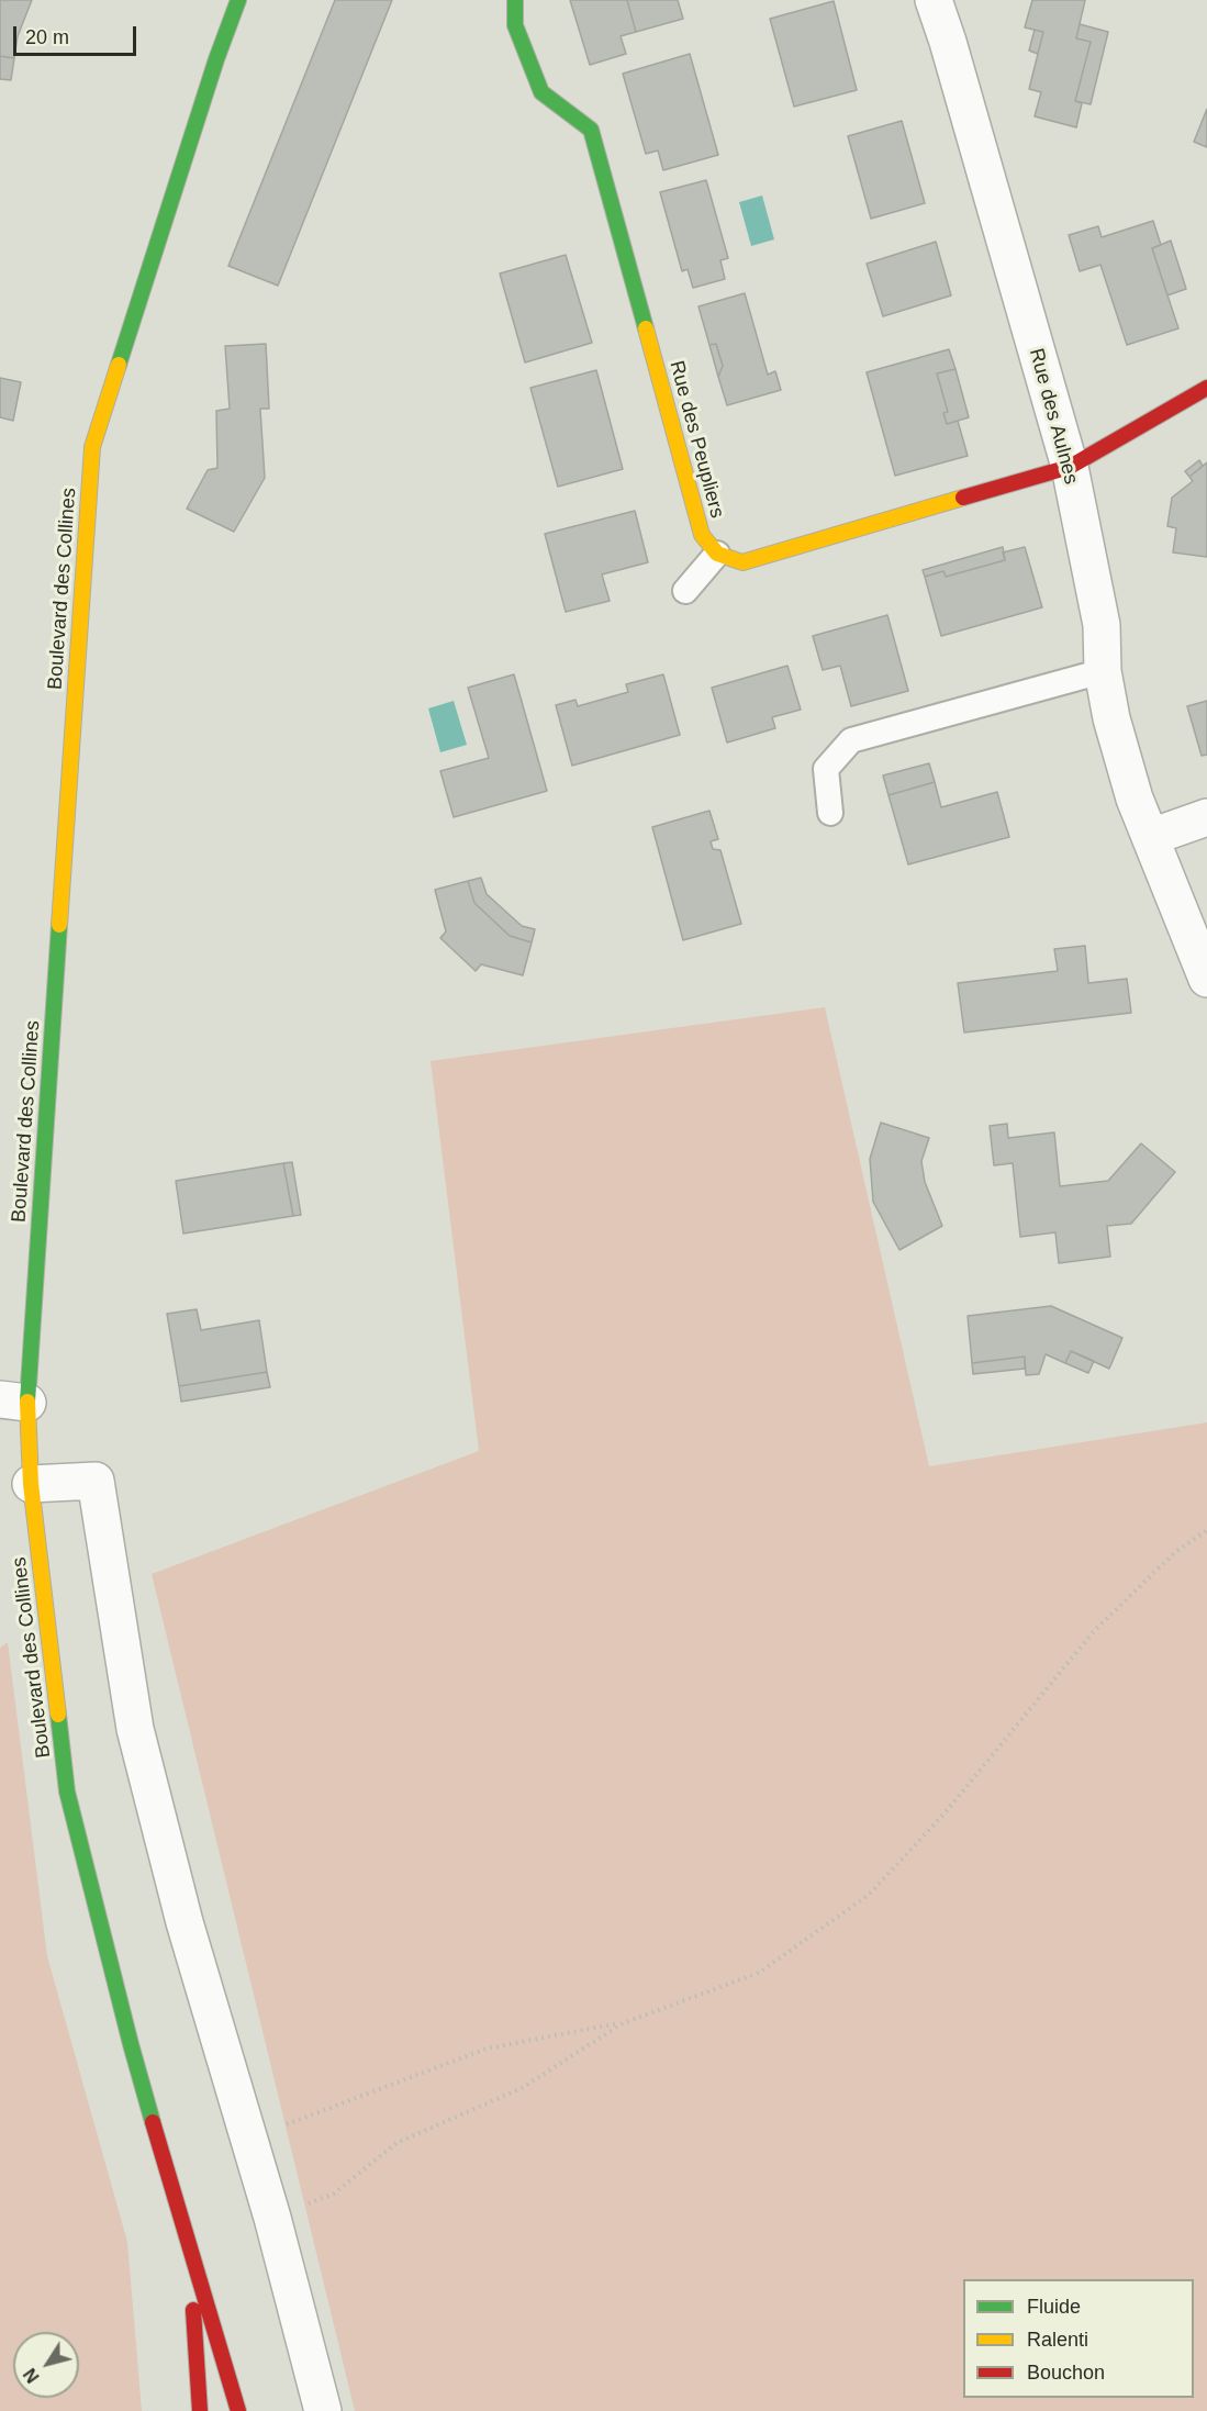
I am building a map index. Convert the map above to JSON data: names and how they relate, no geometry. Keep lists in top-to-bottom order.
{
  "streets": {
    "street": ["Rue des Aulnes", "Rue des Peupliers", "Boulevard des Collines"]
  },
  "legend": ["Fluide", "Ralenti", "Bouchon"],
  "scale_bar": "20 m",
  "north": "bottom left"
}
